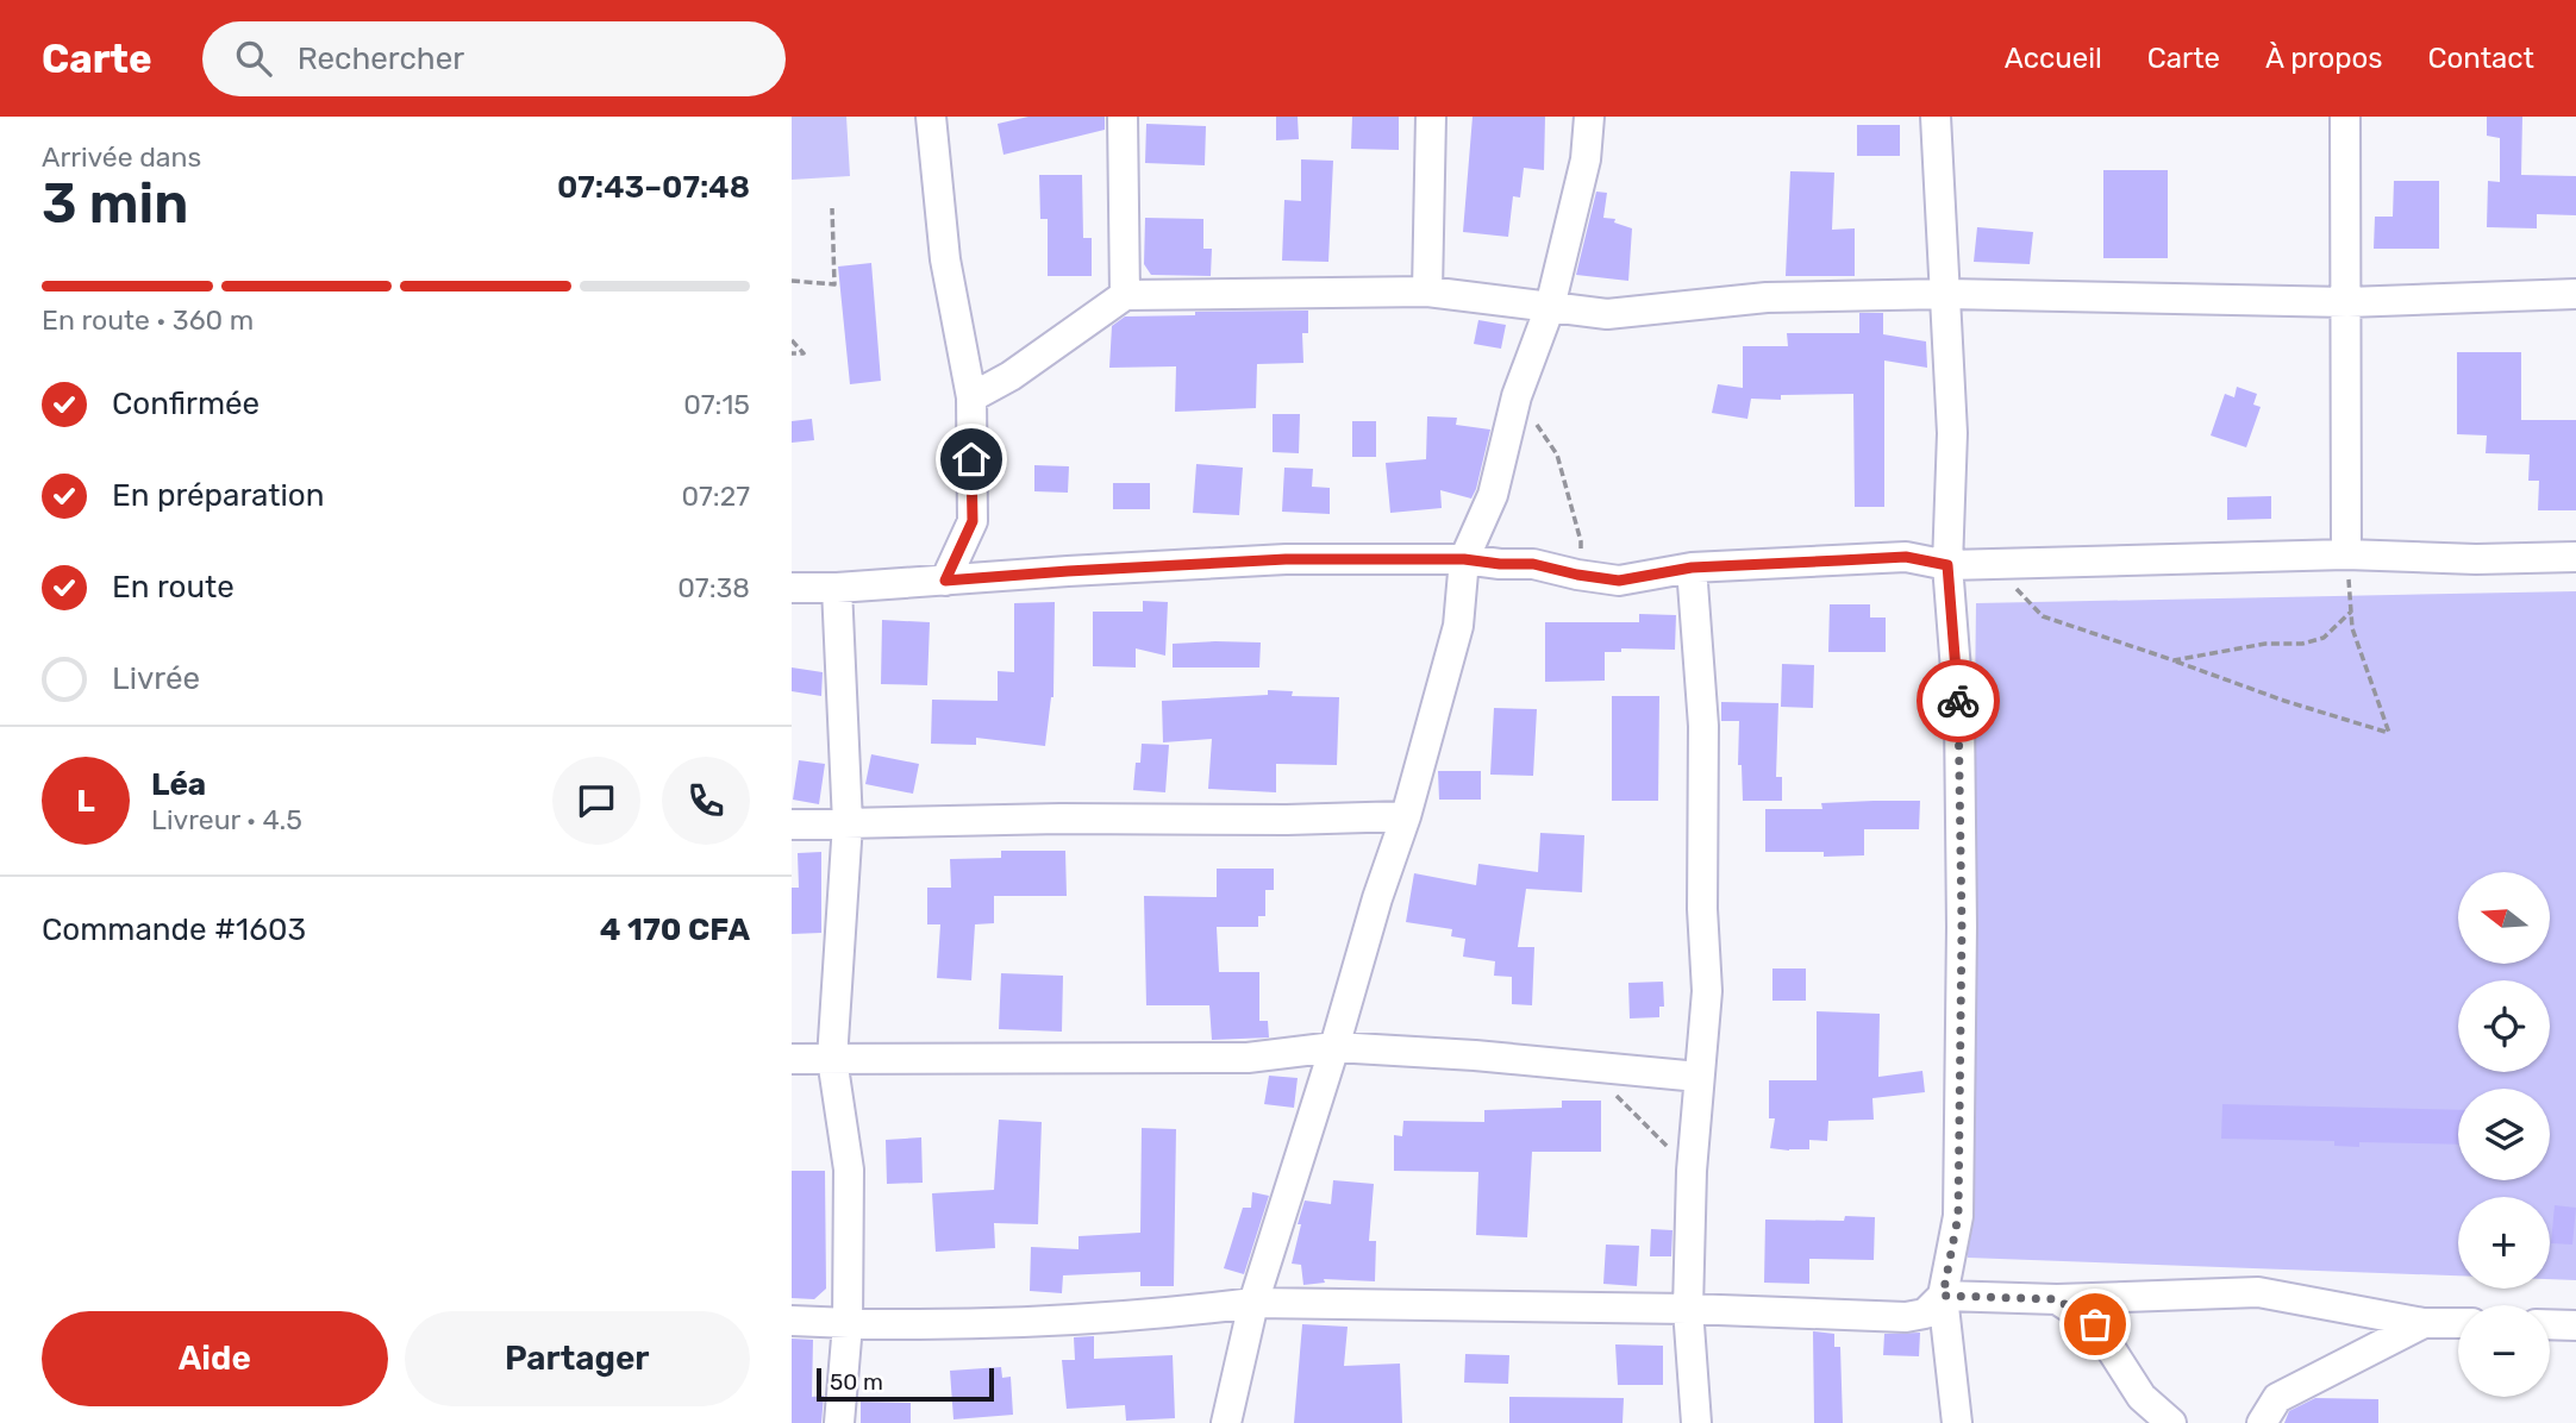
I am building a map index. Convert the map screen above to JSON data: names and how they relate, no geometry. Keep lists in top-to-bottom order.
{
  "scale_bar": "50 m",
  "north": "left",
  "page": {
    "header": "Carte",
    "search": "Rechercher",
    "nav": [
      "Accueil",
      "Carte",
      "À propos",
      "Contact"
    ],
    "heading": ["3 min", "Arrivée dans", "07:43–07:48"],
    "panel": [
      "Léa",
      "Livreur · 4.5",
      "Commande #1603",
      "4 170 CFA"
    ],
    "bar": "En route · 360 m",
    "list": [
      ["Confirmée", "07:15"],
      ["En préparation", "07:27"],
      ["En route", "07:38"],
      "Livrée"
    ],
    "round": "L",
    "map_buttons": ["+", "−"],
    "buttons": ["Aide", "Partager"],
    "scale": "50 m"
  }
}
